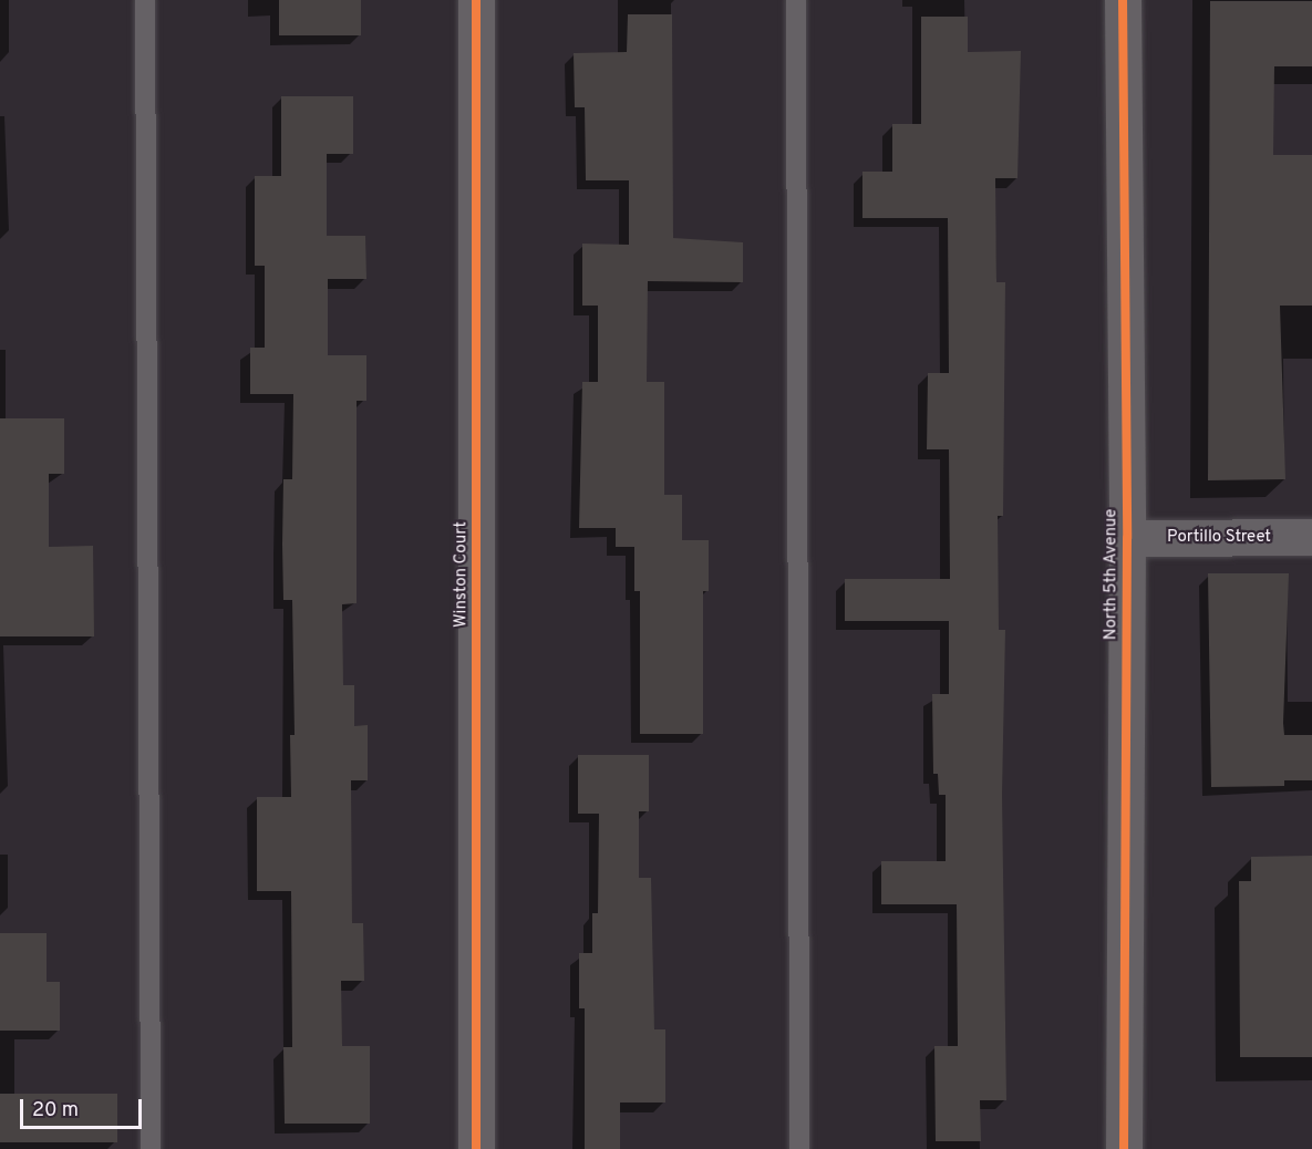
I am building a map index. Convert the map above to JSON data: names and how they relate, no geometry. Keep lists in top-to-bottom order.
{
  "streets": {
    "street": ["Portillo Street", "Winston Court", "North 5th Avenue"]
  },
  "crossings": [
    ["Portillo Street", "North 5th Avenue"]
  ],
  "scale_bar": "20 m"
}
